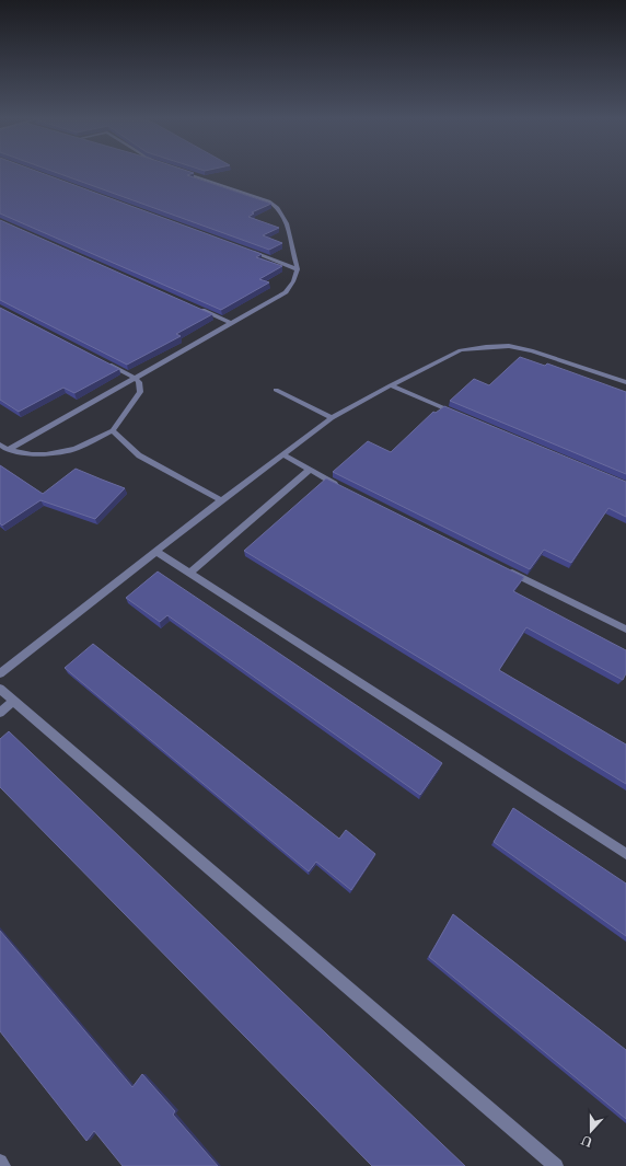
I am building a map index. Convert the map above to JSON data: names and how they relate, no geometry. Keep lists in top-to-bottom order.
{
  "north": "bottom"
}
